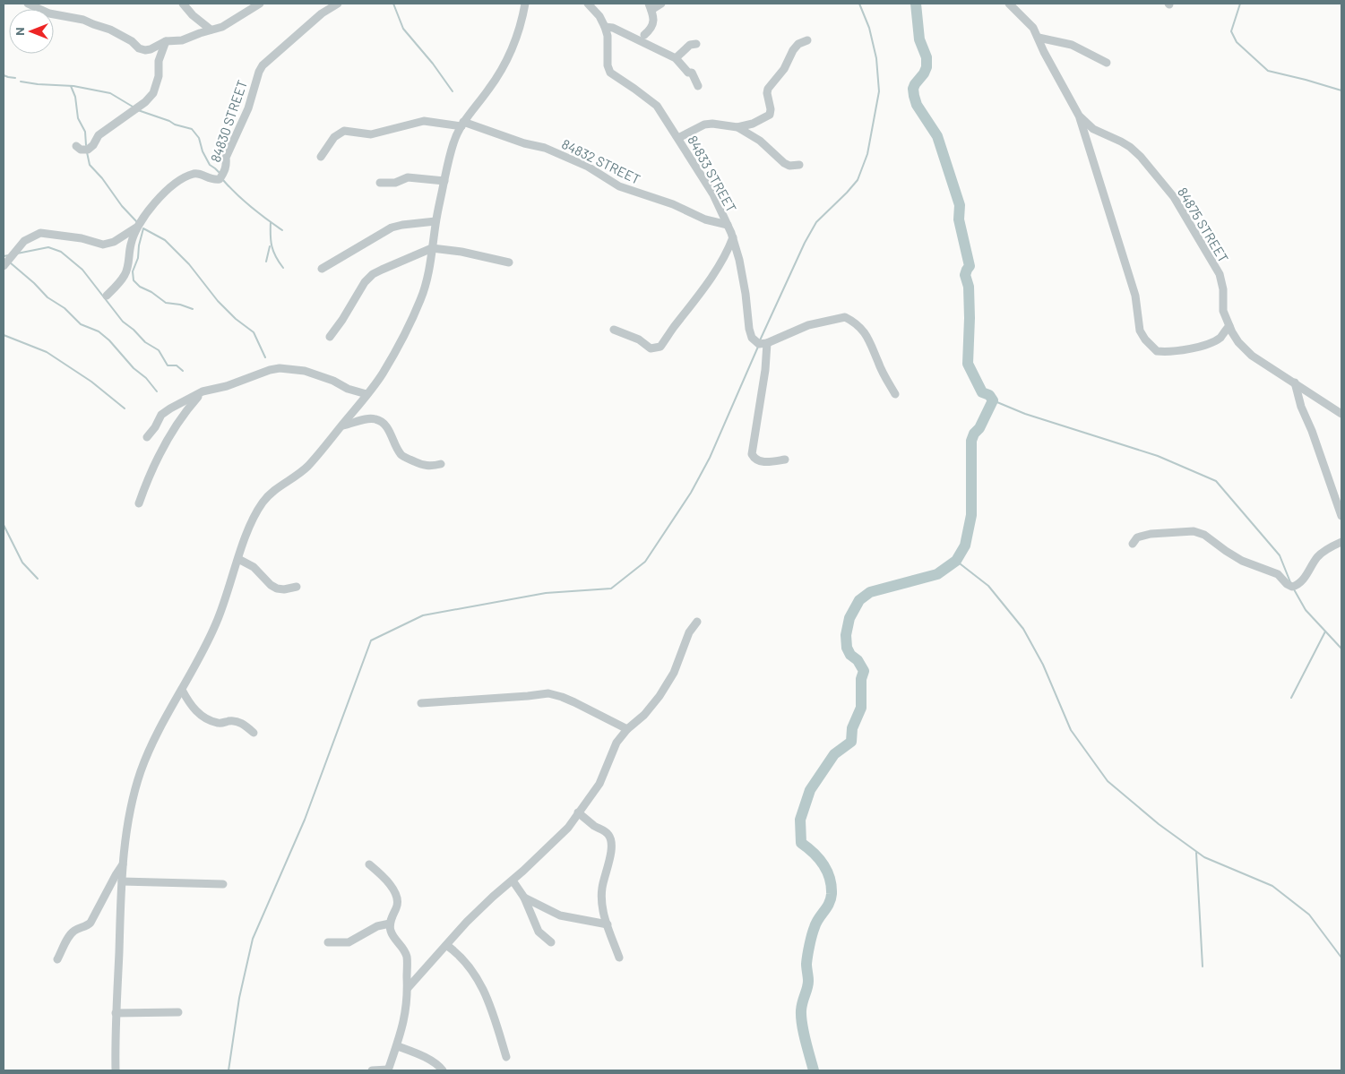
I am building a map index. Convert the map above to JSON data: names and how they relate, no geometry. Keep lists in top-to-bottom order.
{
  "streets": {
    "street": [
      "84830 STREET",
      "84832 STREET",
      "84833 STREET",
      "84875 STREET"
    ]
  },
  "crossings": [
    ["84832 STREET", "84833 STREET"]
  ],
  "north": "left"
}
